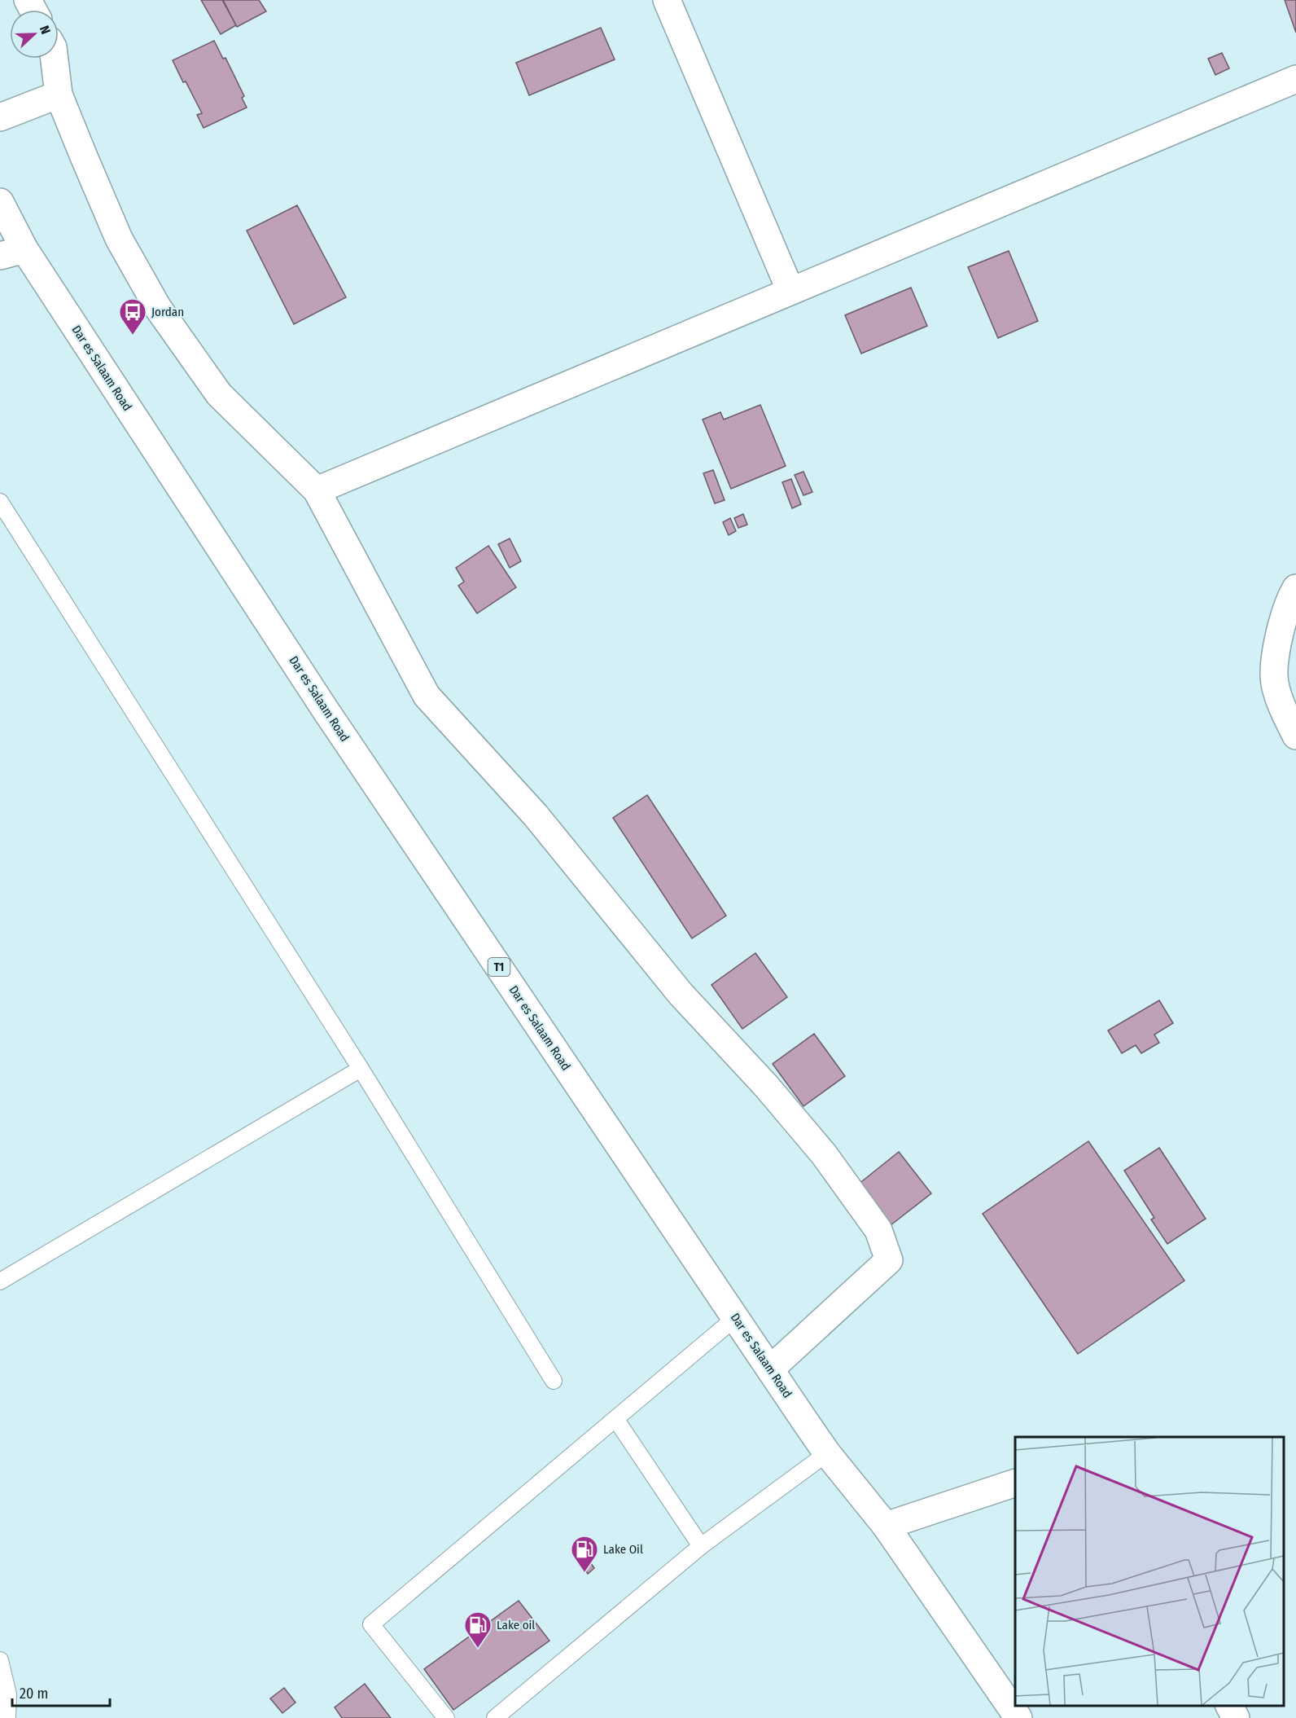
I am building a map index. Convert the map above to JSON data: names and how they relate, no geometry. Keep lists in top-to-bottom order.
{
  "streets": {
    "main road": ["Dar es Salaam Road", "T1"]
  },
  "places": {
    "bus stop": ["Jordan"],
    "fuel station": ["Lake Oil", "Lake oil"]
  },
  "scale_bar": "20 m",
  "north": "right"
}
